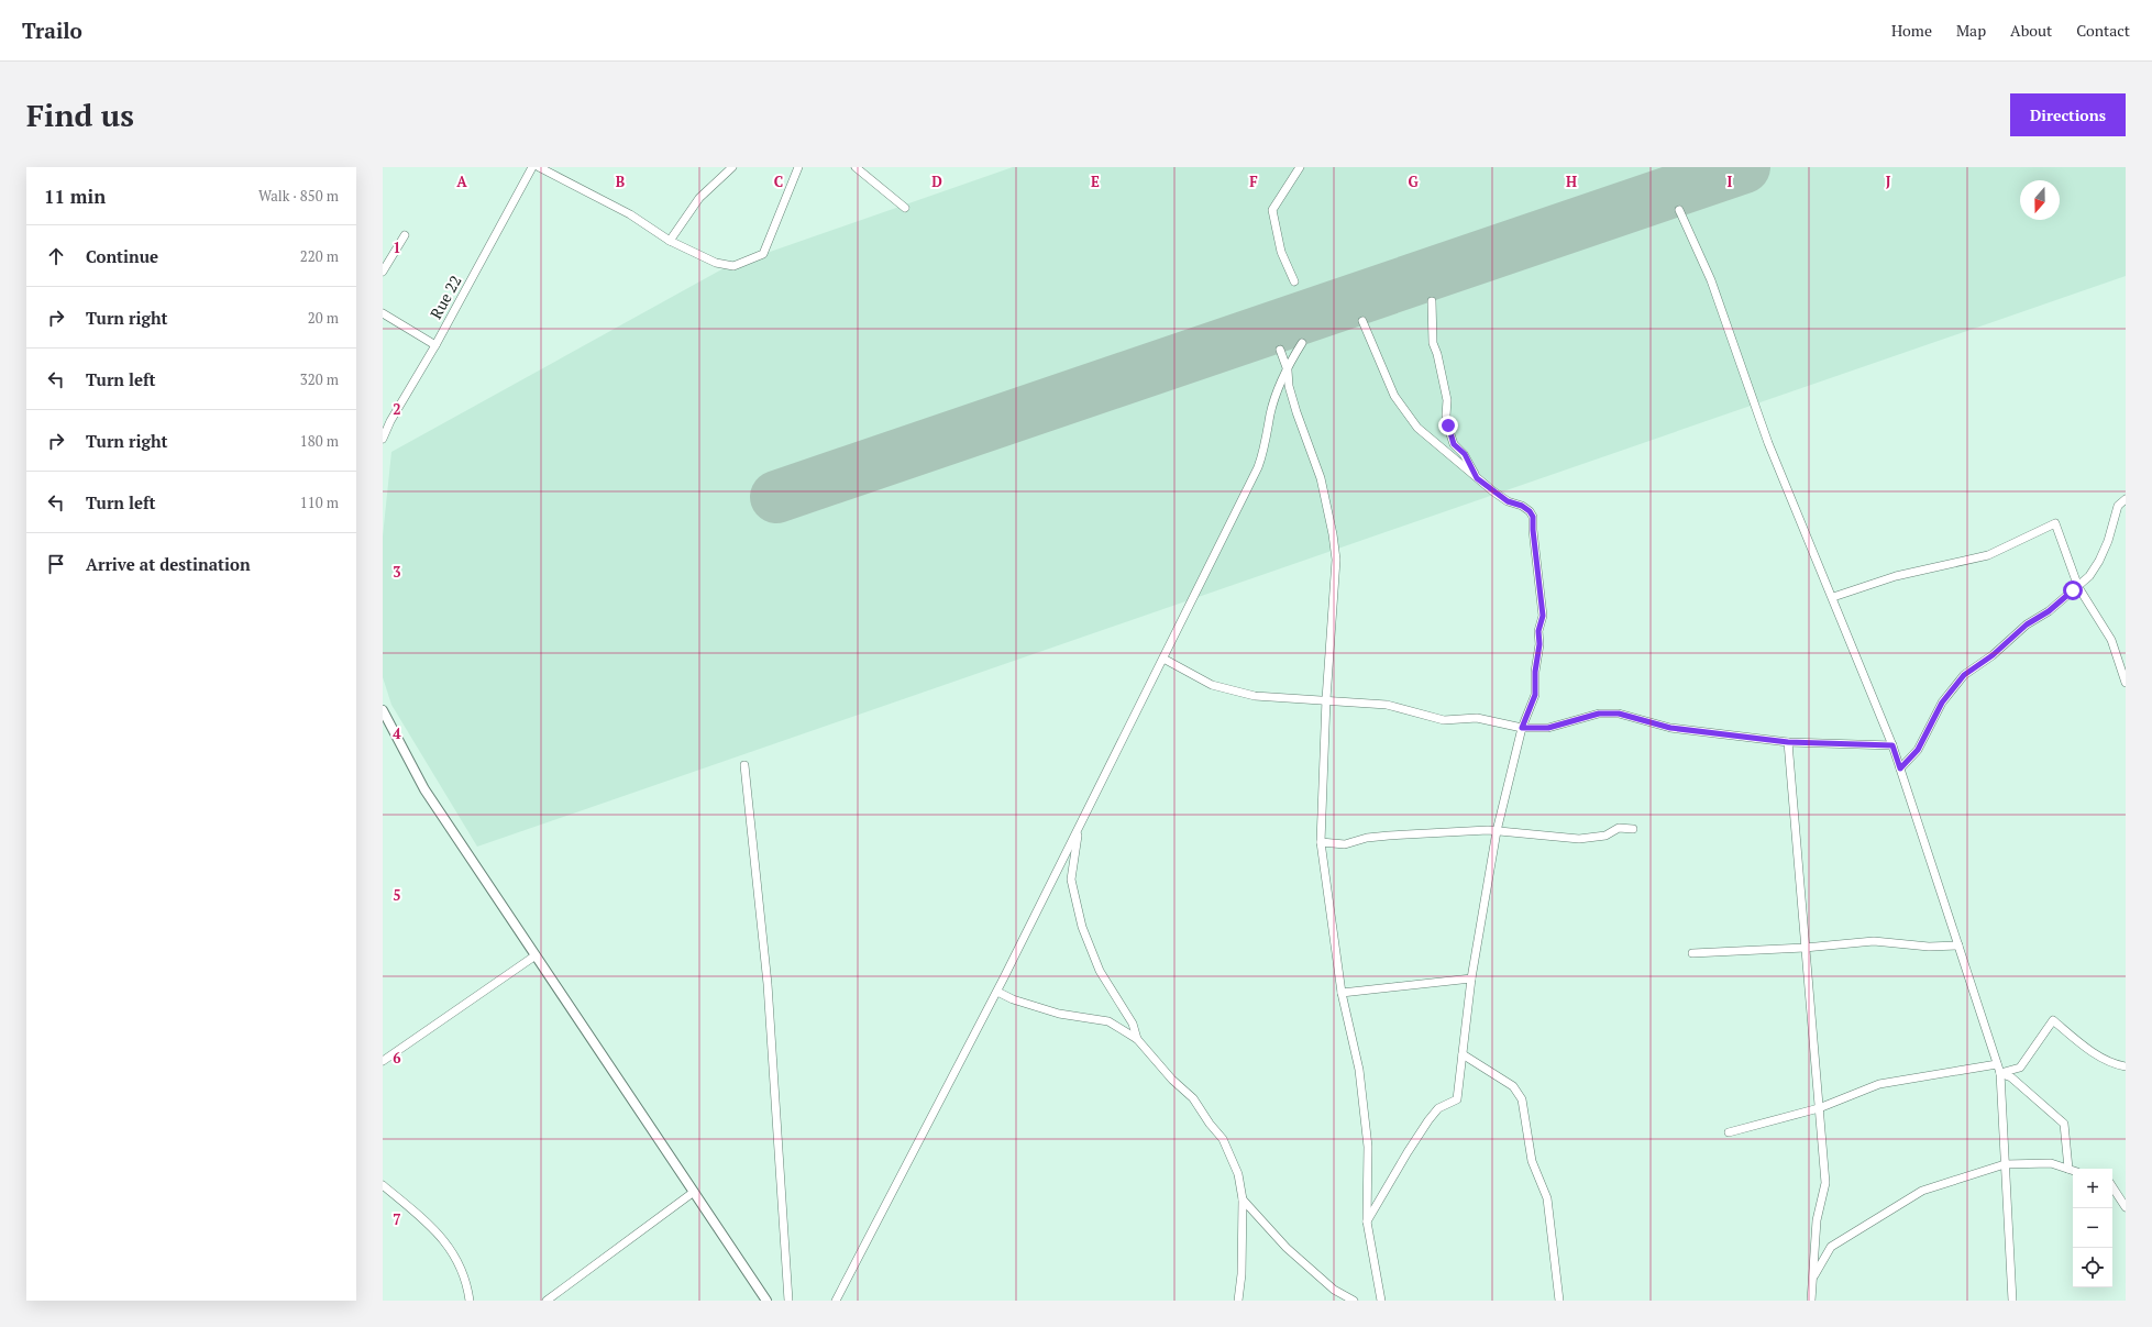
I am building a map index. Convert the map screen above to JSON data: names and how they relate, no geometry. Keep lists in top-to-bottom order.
{
  "streets": {
    "street": ["Rue 22"]
  },
  "north": "bottom",
  "page": {
    "header": "Trailo",
    "nav": [
      "Home",
      "Map",
      "About",
      "Contact"
    ],
    "buttons": "Directions",
    "title": "Find us",
    "heading": ["11 min", "Walk · 850 m"],
    "list": [
      ["Continue", "220 m"],
      ["Turn right", "20 m"],
      ["Turn left", "320 m"],
      ["Turn right", "180 m"],
      ["Turn left", "110 m"],
      "Arrive at destination"
    ],
    "map_buttons": ["+", "−"]
  },
  "grid": {
    "columns": [
      "A",
      "B",
      "C",
      "D",
      "E",
      "F",
      "G",
      "H",
      "I",
      "J"
    ],
    "rows": [
      "1",
      "2",
      "3",
      "4",
      "5",
      "6",
      "7"
    ]
  }
}
